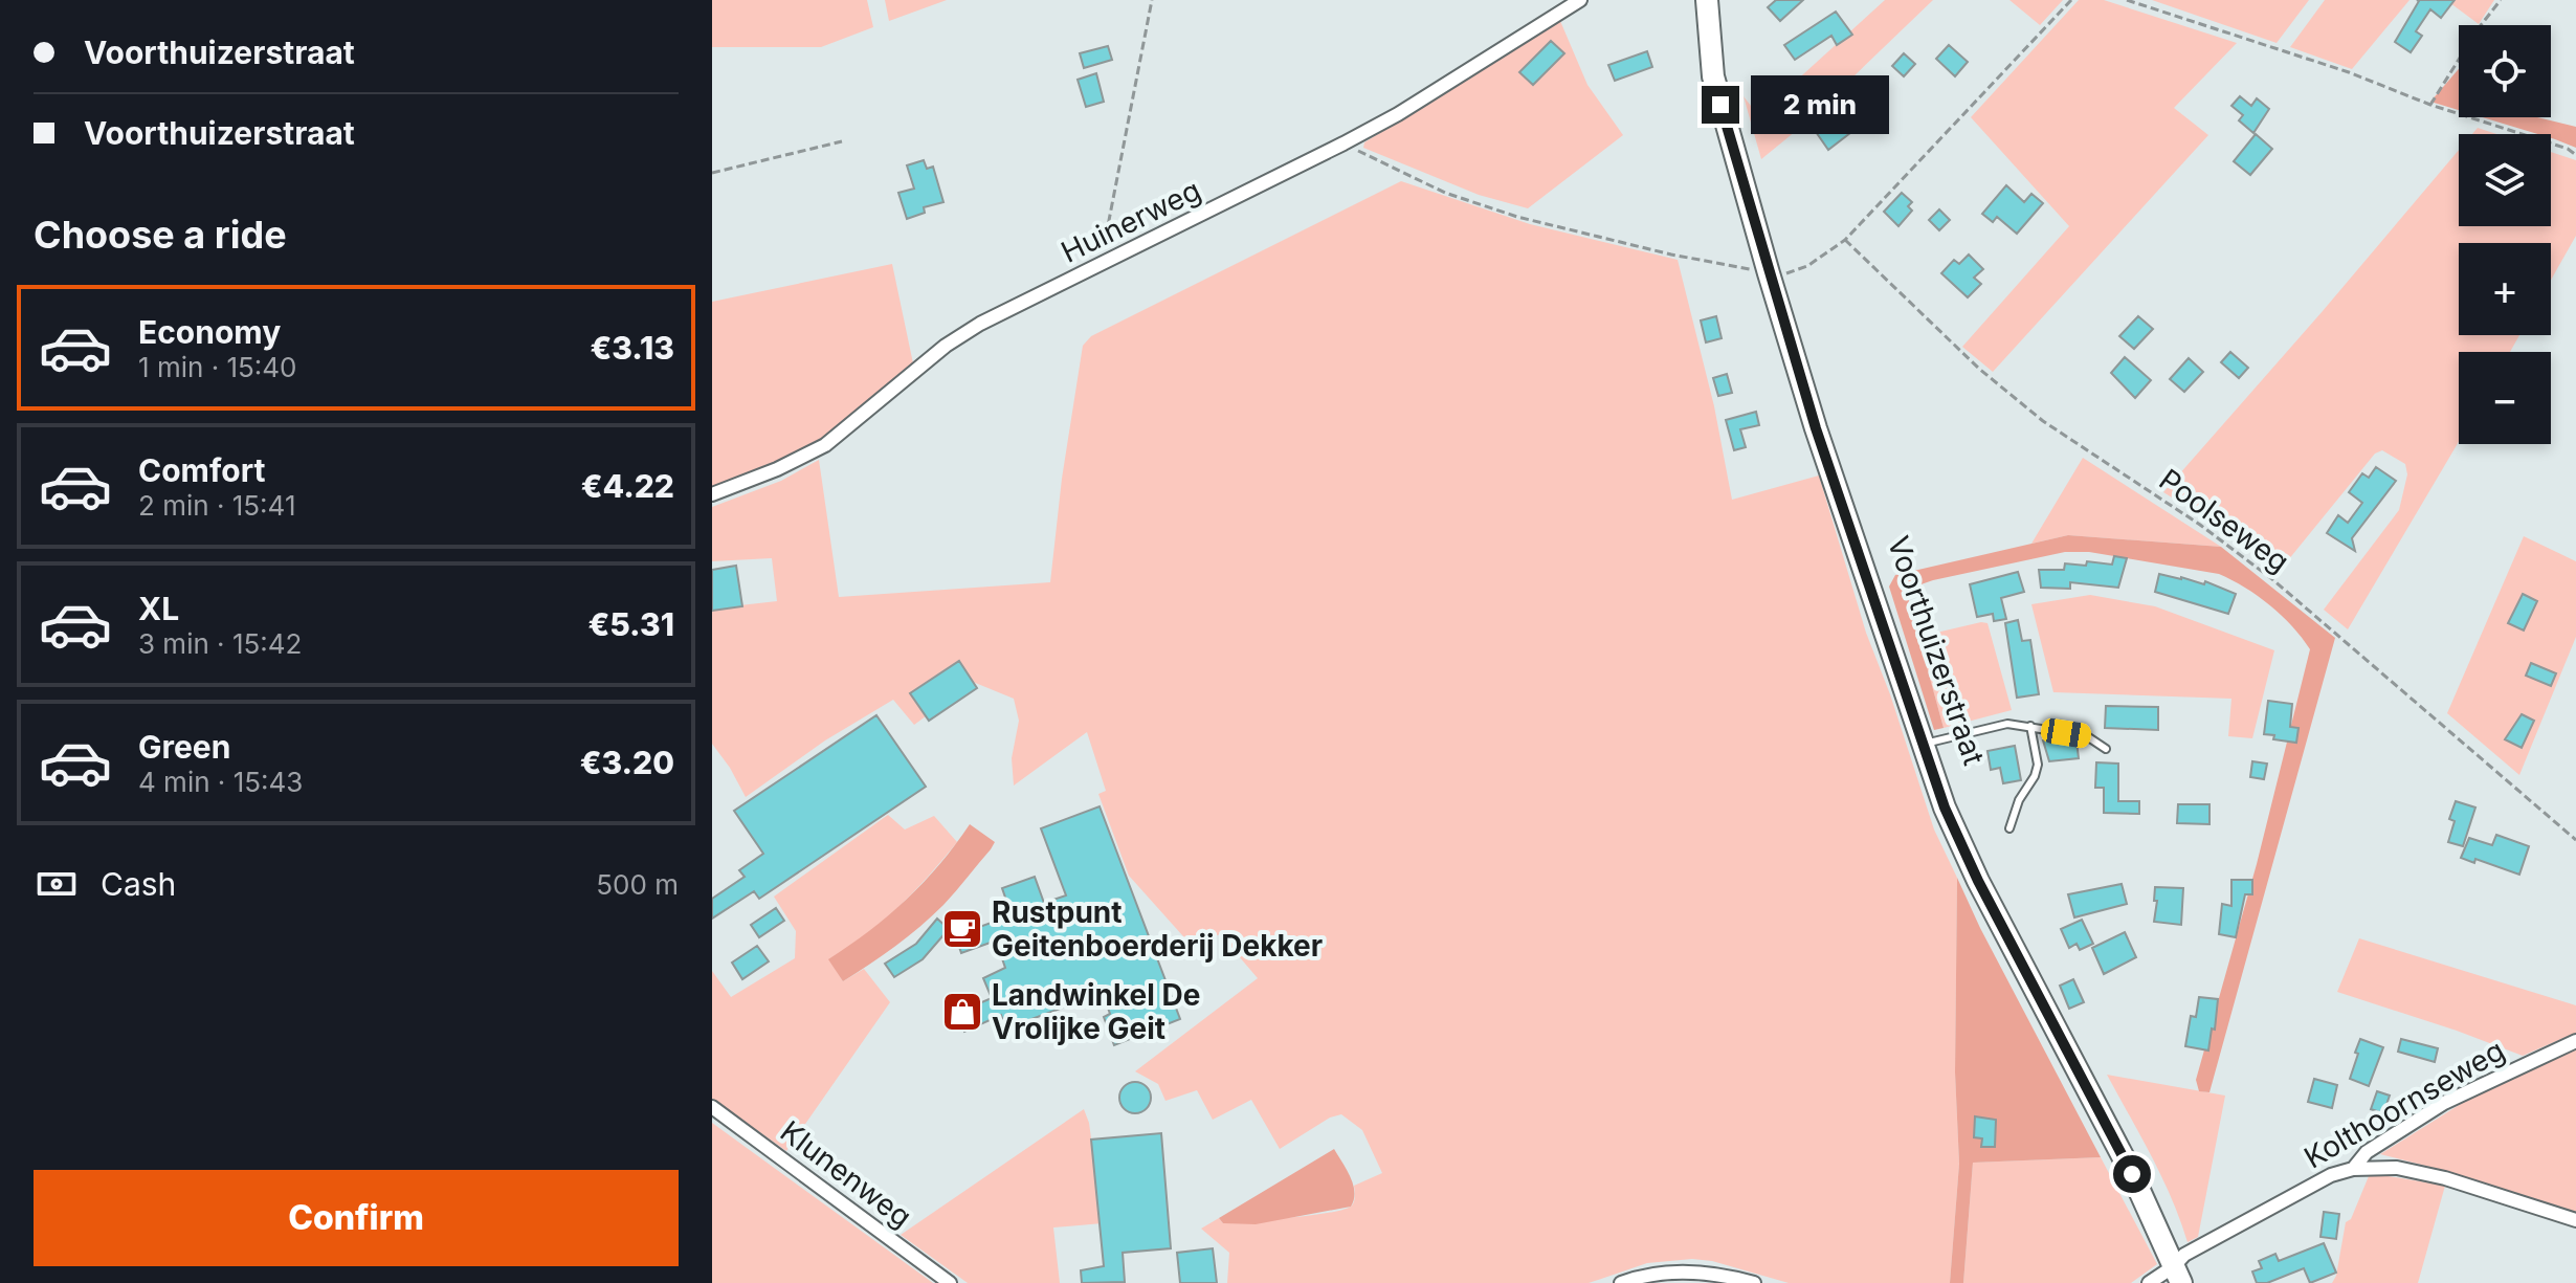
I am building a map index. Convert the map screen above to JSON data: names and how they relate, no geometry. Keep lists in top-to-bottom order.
{
  "streets": {
    "main road": ["Voorthuizerstraat"],
    "street": ["Huinerweg", "Kolthoornseweg", "Klunenweg"],
    "path": ["Poolseweg"]
  },
  "crossings": [
    ["Voorthuizerstraat", "Kolthoornseweg"]
  ],
  "places": {
    "cafe": ["Rustpunt Geitenboerderij Dekker"],
    "shop": ["Landwinkel De Vrolijke Geit"]
  },
  "page": {
    "banner": ["Voorthuizerstraat", "Voorthuizerstraat"],
    "map_buttons": ["+", "−"],
    "bubble": "2 min",
    "heading": "Choose a ride",
    "list": [
      {
        "name": "Economy",
        "note": "1 min · 15:40",
        "value": "€3.13"
      },
      {
        "name": "Comfort",
        "note": "2 min · 15:41",
        "value": "€4.22"
      },
      {
        "name": "XL",
        "note": "3 min · 15:42",
        "value": "€5.31"
      },
      {
        "name": "Green",
        "note": "4 min · 15:43",
        "value": "€3.20"
      }
    ],
    "pay": ["Cash", "500 m"],
    "buttons": "Confirm"
  }
}
